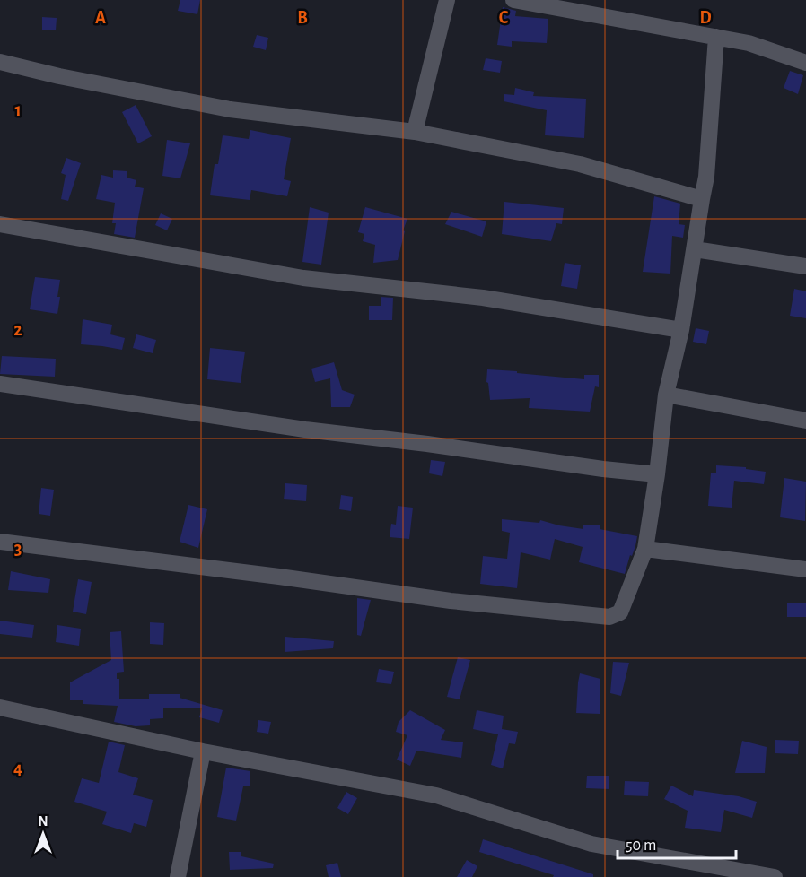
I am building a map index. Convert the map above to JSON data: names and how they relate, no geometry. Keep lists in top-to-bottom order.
{
  "scale_bar": "50 m",
  "north": "top",
  "grid": {
    "columns": [
      "A",
      "B",
      "C",
      "D"
    ],
    "rows": [
      "1",
      "2",
      "3",
      "4"
    ]
  }
}
